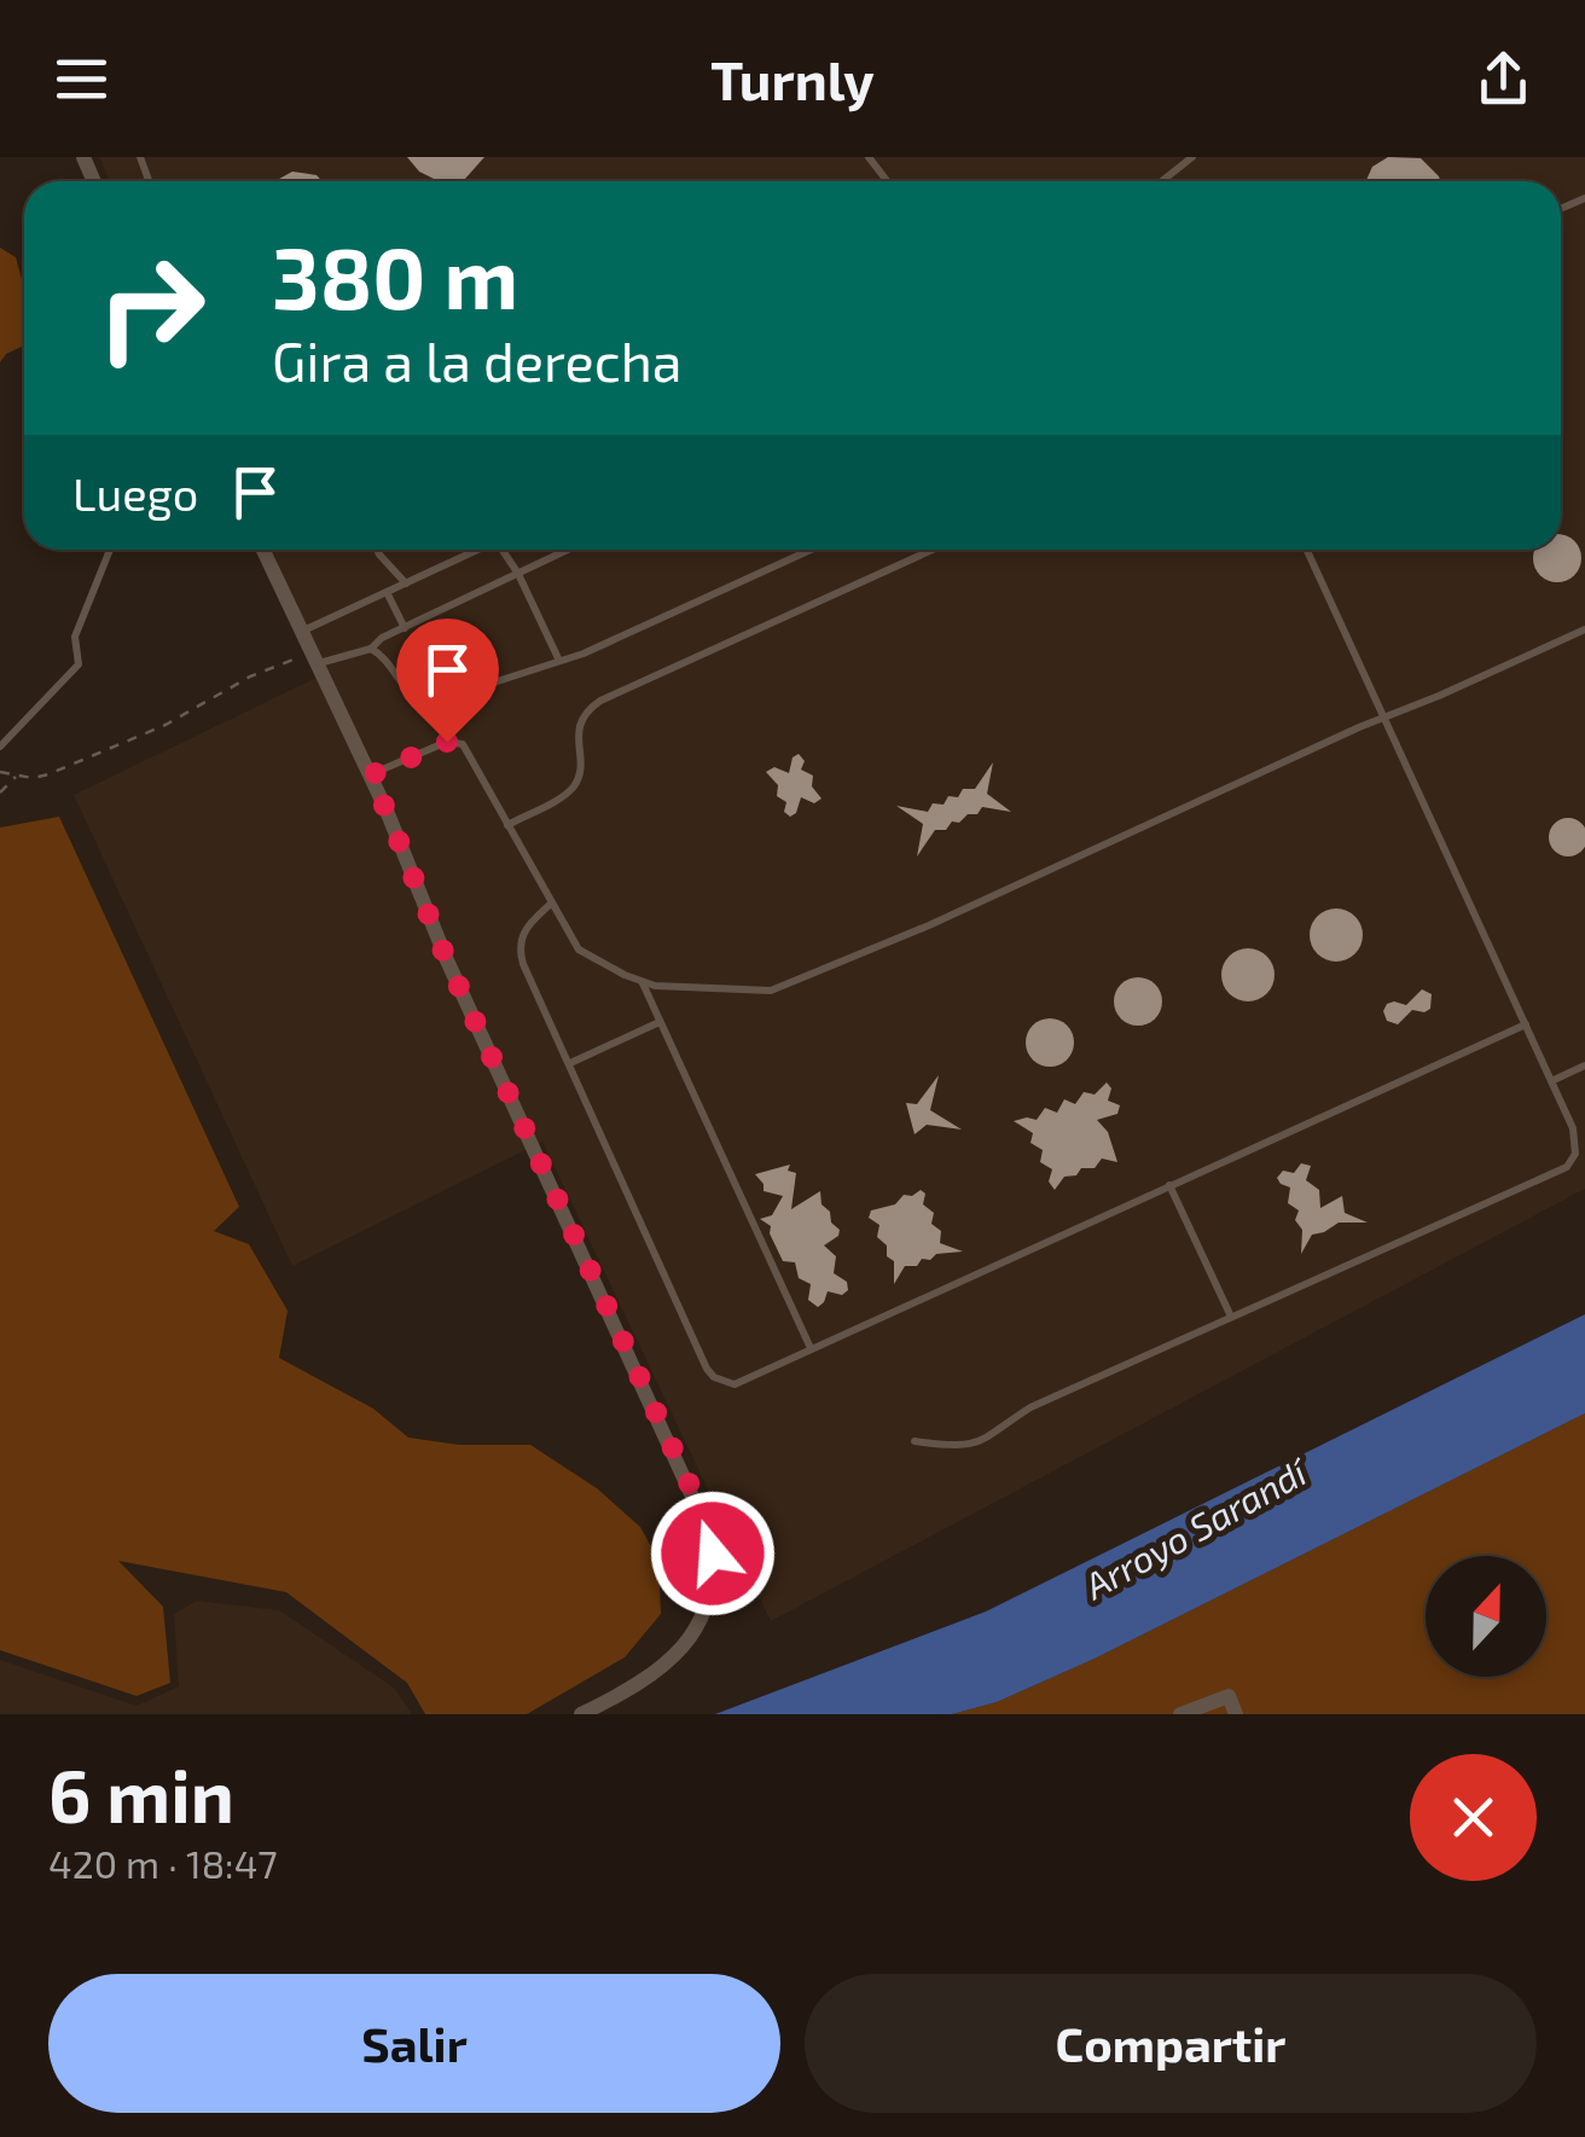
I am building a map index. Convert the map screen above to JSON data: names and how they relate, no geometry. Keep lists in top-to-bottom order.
{
  "water": ["Arroyo Sarandí"],
  "north": "top",
  "page": {
    "header": "Turnly",
    "turn": ["380 m", "Gira a la derecha"],
    "then": "Luego",
    "heading": ["6 min", "420 m · 18:47"],
    "buttons": ["Salir", "Compartir"]
  }
}
